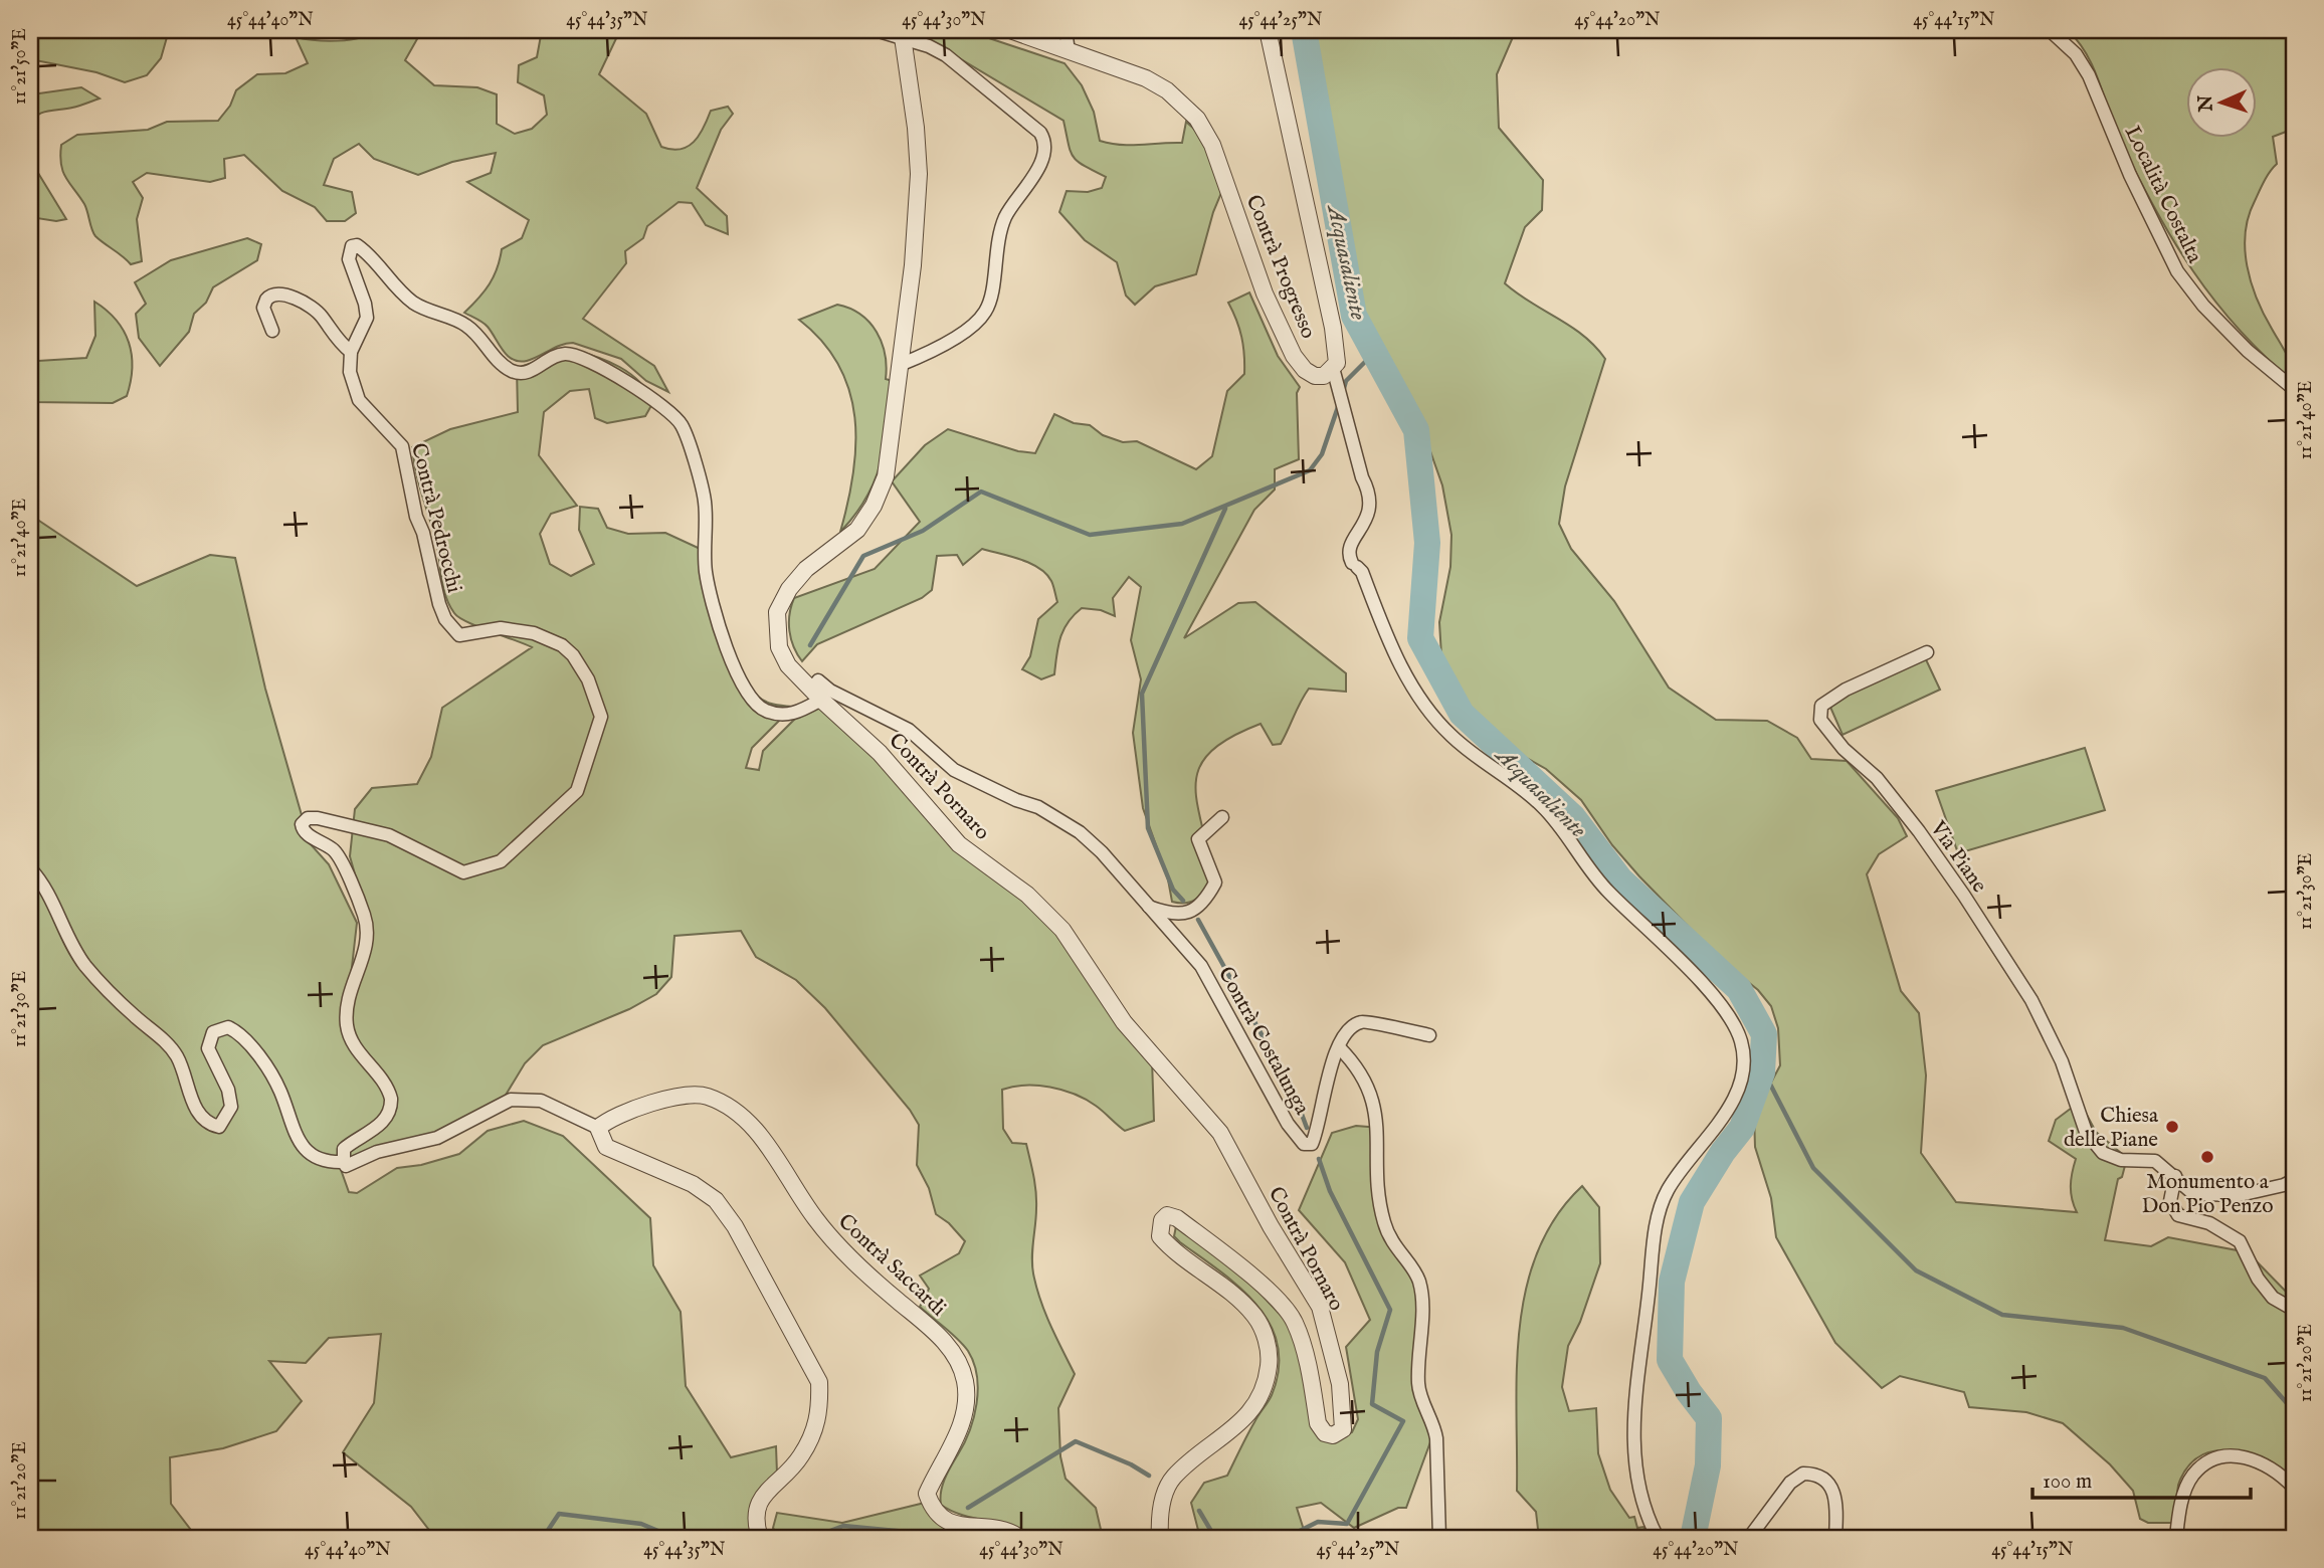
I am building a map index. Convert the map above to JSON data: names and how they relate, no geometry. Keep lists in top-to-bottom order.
{
  "streets": {
    "street": [
      "Località Costalta",
      "Contrà Progresso",
      "Contrà Pedrocchi",
      "Contrà Pornaro",
      "Via Piane",
      "Contrà Costalunga",
      "Contrà Saccardi"
    ]
  },
  "water": ["Acquasaliente"],
  "places": ["Chiesa delle Piane", "Monumento a Don Pio Penzo"],
  "scale_bar": "100 m",
  "north": "left",
  "coordinates": [
    "45°44'40\"N",
    "45°44'35\"N",
    "45°44'30\"N",
    "45°44'25\"N",
    "45°44'20\"N",
    "45°44'15\"N",
    "11°21'50\"E",
    "11°21'40\"E",
    "11°21'30\"E",
    "11°21'20\"E"
  ]
}
